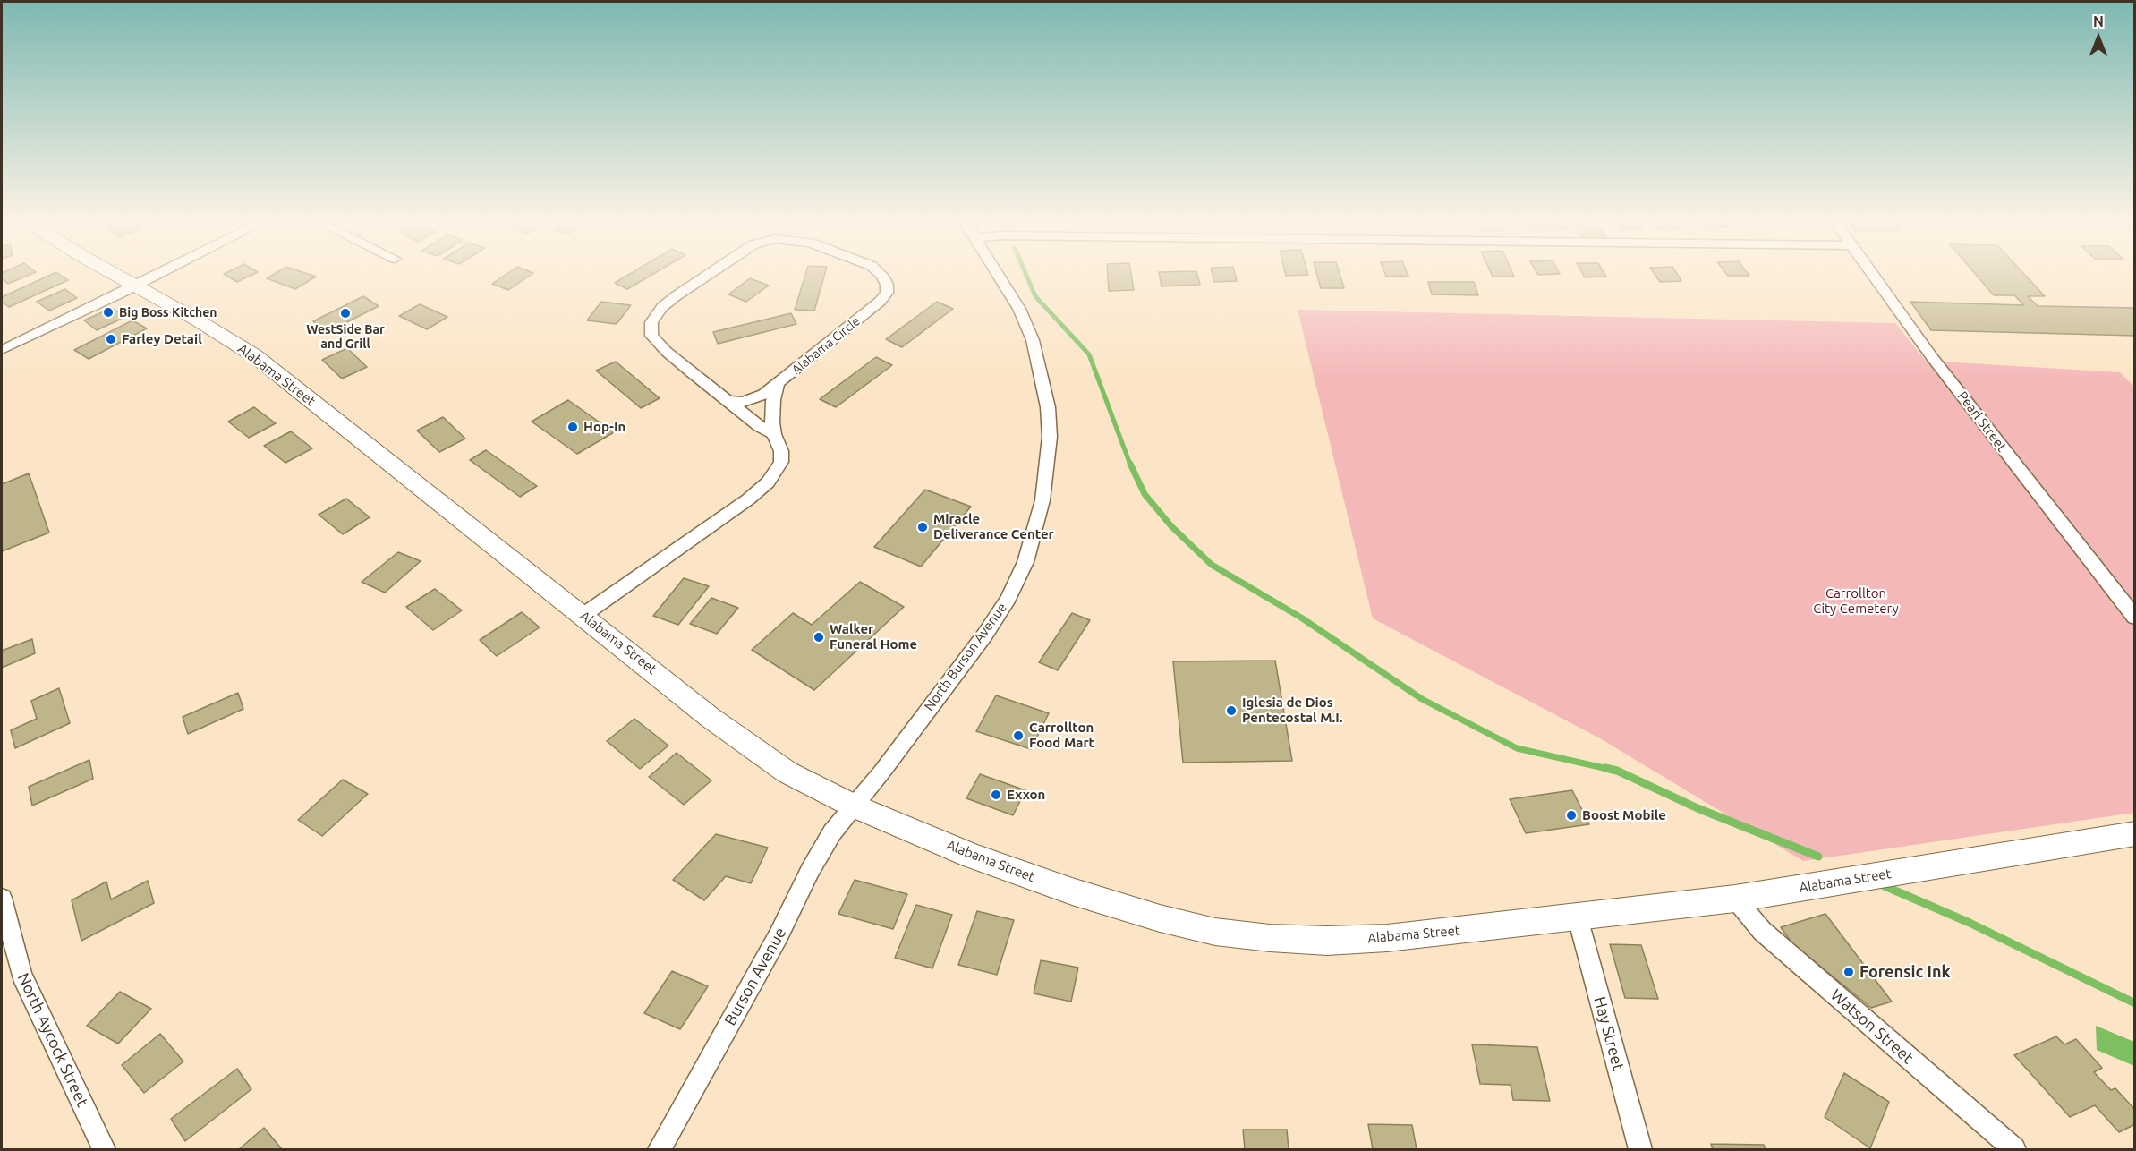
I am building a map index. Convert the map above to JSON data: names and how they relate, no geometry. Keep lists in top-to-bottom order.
{
  "streets": {
    "main road": ["Alabama Street"],
    "street": [
      "Alabama Circle",
      "Pearl Street",
      "North Burson Avenue",
      "Burson Avenue",
      "Watson Street",
      "Hay Street",
      "North Aycock Street"
    ]
  },
  "crossings": [
    ["Alabama Street", "North Burson Avenue"],
    ["Alabama Street", "Burson Avenue"],
    ["Alabama Street", "Watson Street"],
    ["Alabama Street", "Hay Street"],
    ["North Burson Avenue", "Burson Avenue"]
  ],
  "parks": ["Carrollton City Cemetery"],
  "places": [
    "Big Boss Kitchen",
    "WestSide Bar and Grill",
    "Farley Detail",
    "Hop-In",
    "Miracle Deliverance Center",
    "Walker Funeral Home",
    "Iglesia de Dios Pentecostal M.I.",
    "Carrollton Food Mart",
    "Exxon",
    "Boost Mobile",
    "Forensic Ink"
  ],
  "north": "top"
}
